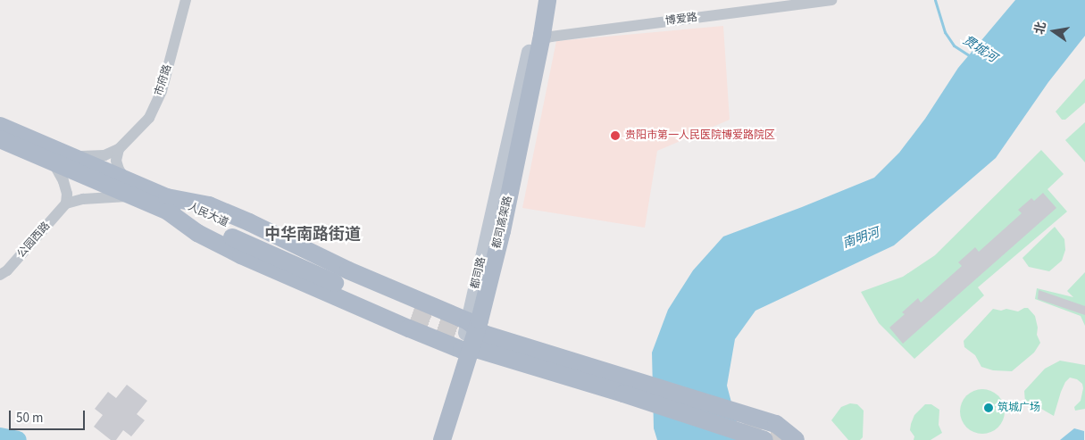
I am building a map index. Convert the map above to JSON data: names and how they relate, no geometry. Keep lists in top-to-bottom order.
{
  "streets": {
    "main road": ["人民大道", "都司高架路", "都司路"],
    "street": ["博爱路", "市府路", "公园西路"]
  },
  "crossings": [
    ["博爱路", "都司路"]
  ],
  "districts": ["中华南路街道"],
  "water": ["贯城河", "南明河"],
  "places": ["贵阳市第一人民医院博爱路院区", "筑城广场"],
  "scale_bar": "50 m",
  "north": "left"
}
